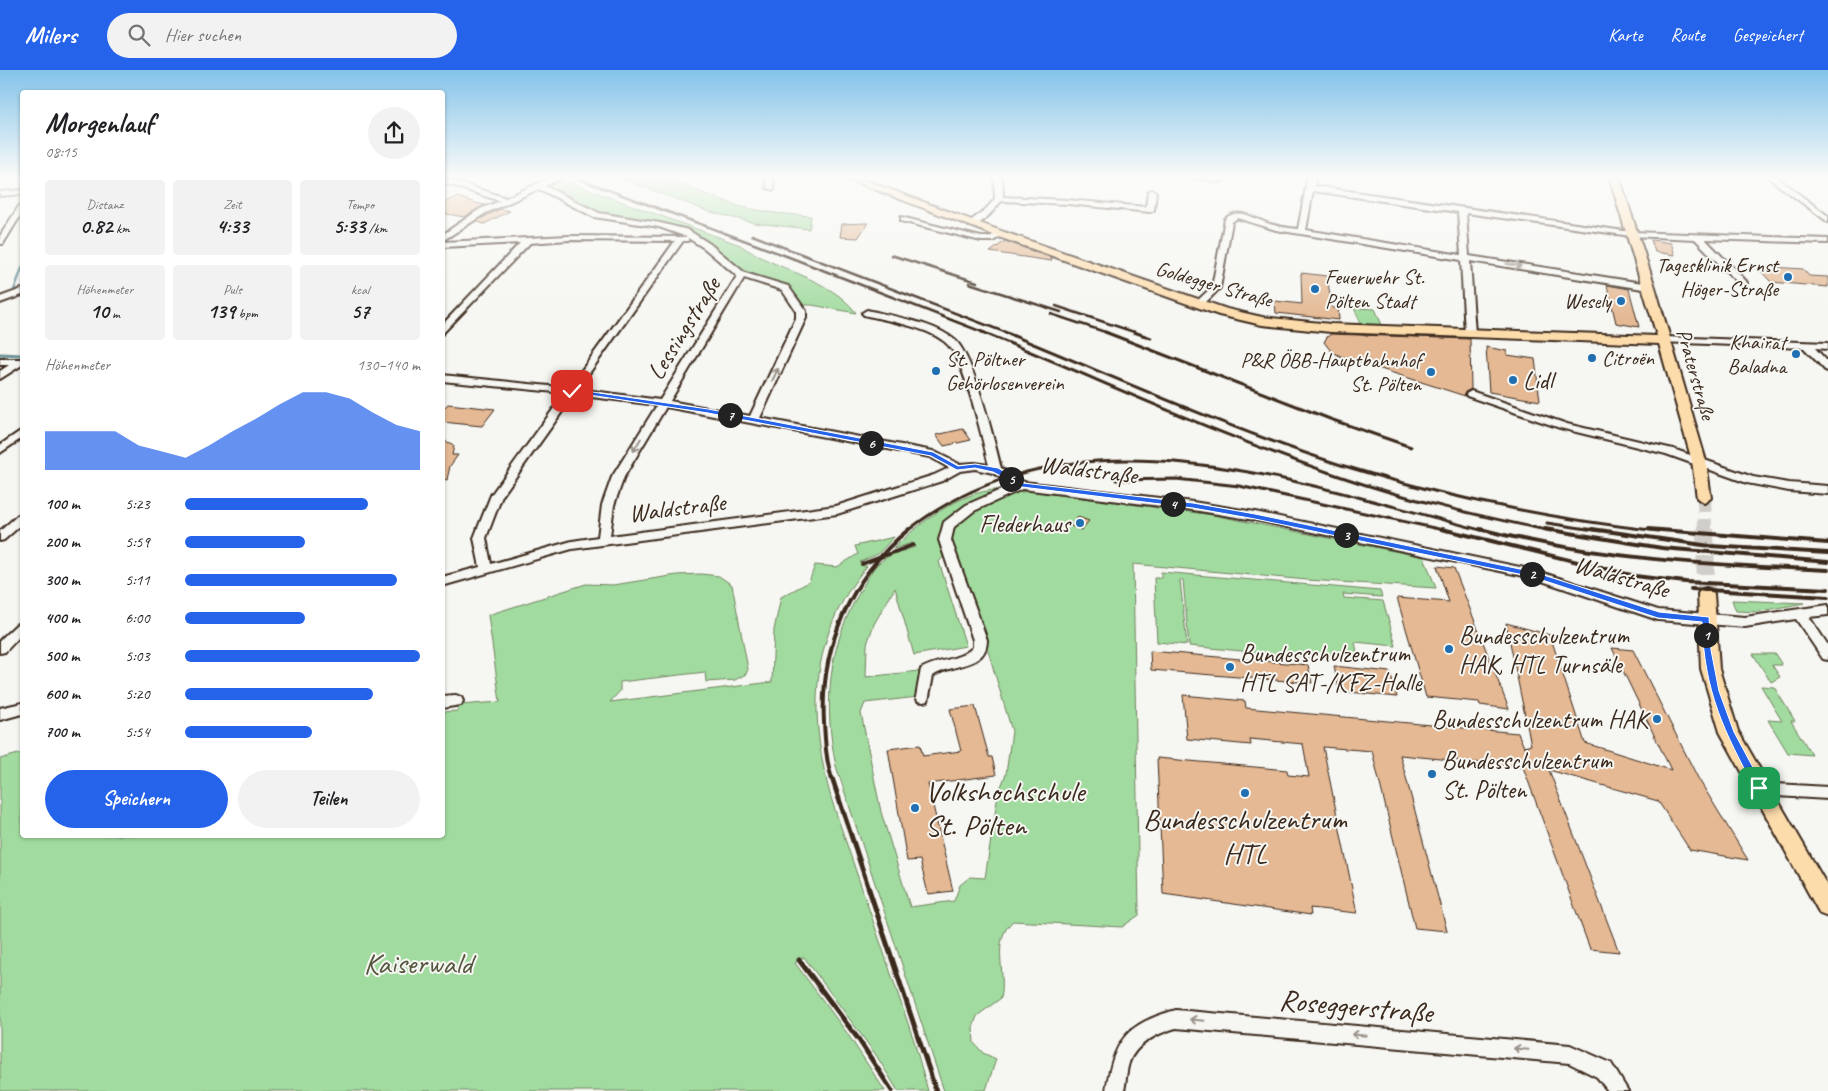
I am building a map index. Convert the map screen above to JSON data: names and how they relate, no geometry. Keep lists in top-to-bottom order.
{
  "streets": {
    "main road": ["Goldegger Straße", "Praterstraße"],
    "street": ["Lessingstraße", "Waldstraße", "Roseggerstraße"]
  },
  "crossings": [
    ["Goldegger Straße", "Praterstraße"],
    ["Lessingstraße", "Waldstraße"]
  ],
  "one_way": ["Roseggerstraße"],
  "parks": ["Kaiserwald"],
  "places": [
    "Tagesklinik Ernst Höger-Straße",
    "Feuerwehr St. Pölten Stadt",
    "Wesely",
    "Khairat Baladna",
    "Citroën",
    "St. Pöltner Gehörlosenverein",
    "P&R ÖBB-Hauptbahnhof St. Pölten",
    "Lidl",
    "Flederhaus",
    "Bundesschulzentrum HAK, HTL Turnsäle",
    "Bundesschulzentrum HTL SAT-/KFZ-Halle",
    "Bundesschulzentrum HAK",
    "Bundesschulzentrum St. Pölten",
    "Bundesschulzentrum HTL",
    "Volkshochschule St. Pölten"
  ],
  "page": {
    "header": "Milers",
    "search": "Hier suchen",
    "nav": ["Karte", "Route", "Gespeichert"],
    "heading": ["Morgenlauf", "08:15"],
    "stats": [
      ["Distanz", "0.82 km"],
      ["Zeit", "4:33"],
      ["Tempo", "5:33 /km"],
      ["Höhenmeter", "10 m"],
      ["Puls", "139 bpm"],
      ["kcal", "57"]
    ],
    "chart": ["Höhenmeter", "130–140 m"],
    "pins": [
      "7",
      "6",
      "5",
      "4",
      "3",
      "2",
      "1"
    ],
    "list": [
      {
        "name": "100 m",
        "note": "5:23"
      },
      {
        "name": "200 m",
        "note": "5:59"
      },
      {
        "name": "300 m",
        "note": "5:11"
      },
      {
        "name": "400 m",
        "note": "6:00"
      },
      {
        "name": "500 m",
        "note": "5:03"
      },
      {
        "name": "600 m",
        "note": "5:20"
      },
      {
        "name": "700 m",
        "note": "5:54"
      }
    ],
    "buttons": ["Speichern", "Teilen"]
  }
}
